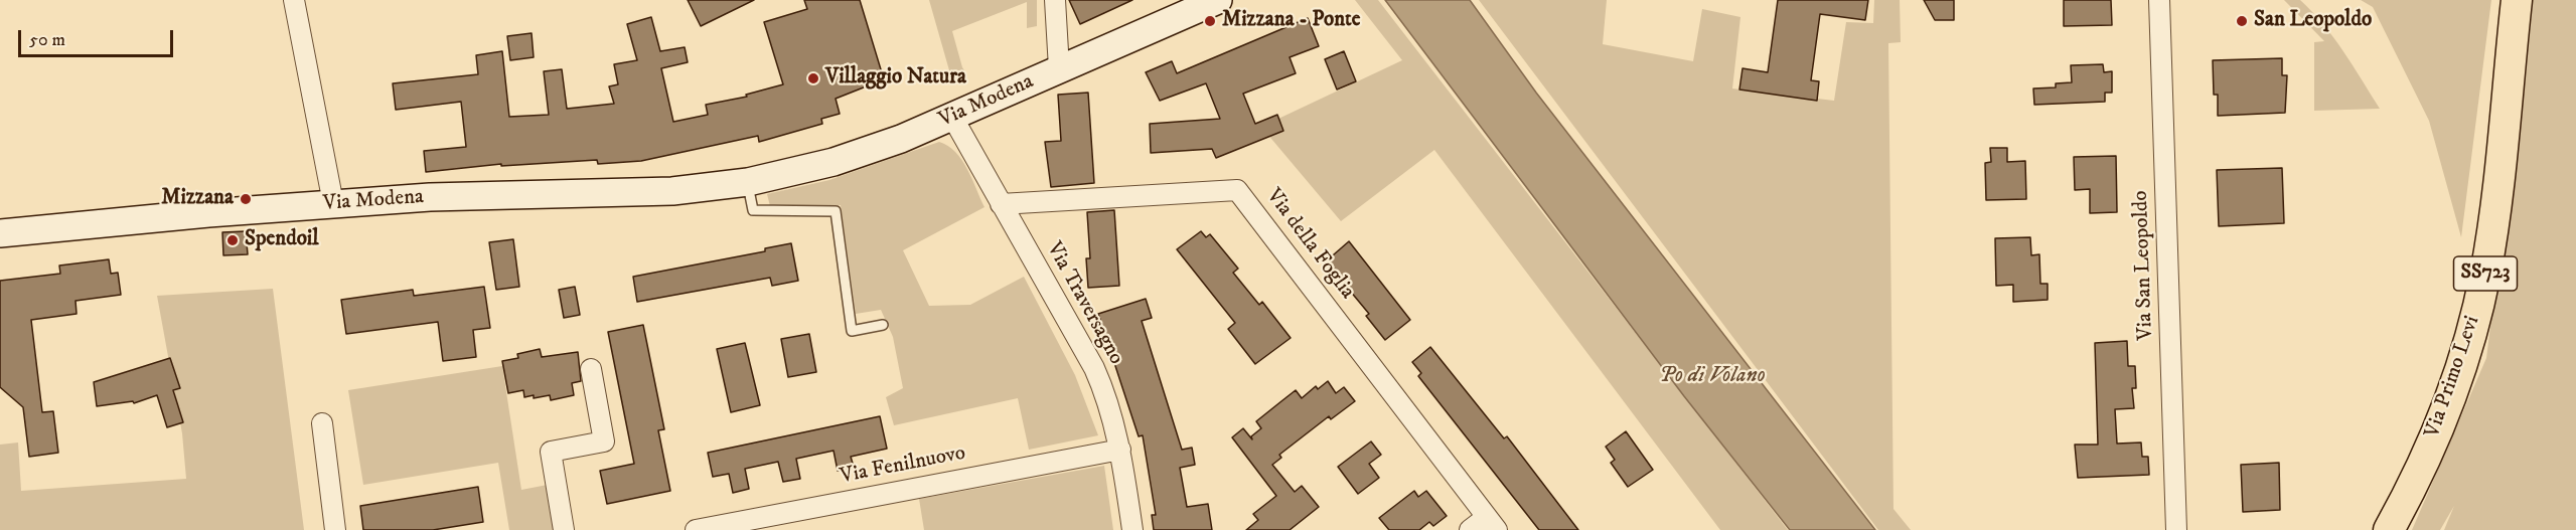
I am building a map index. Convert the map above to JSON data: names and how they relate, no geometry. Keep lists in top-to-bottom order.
{
  "streets": {
    "main road": ["Via Modena", "SS723", "Via Primo Levi"],
    "street": [
      "Via della Foglia",
      "Via San Leopoldo",
      "Via Traversagno",
      "Via Fenilnuovo"
    ]
  },
  "crossings": [
    ["Via Modena", "Via Traversagno"],
    ["Via della Foglia", "Via Traversagno"],
    ["Via Traversagno", "Via Fenilnuovo"]
  ],
  "water": ["Po di Volano"],
  "places": [
    "Mizzana - Ponte",
    "San Leopoldo",
    "Villaggio Natura",
    "Mizzana",
    "Spendoil"
  ],
  "scale_bar": "50 m"
}
